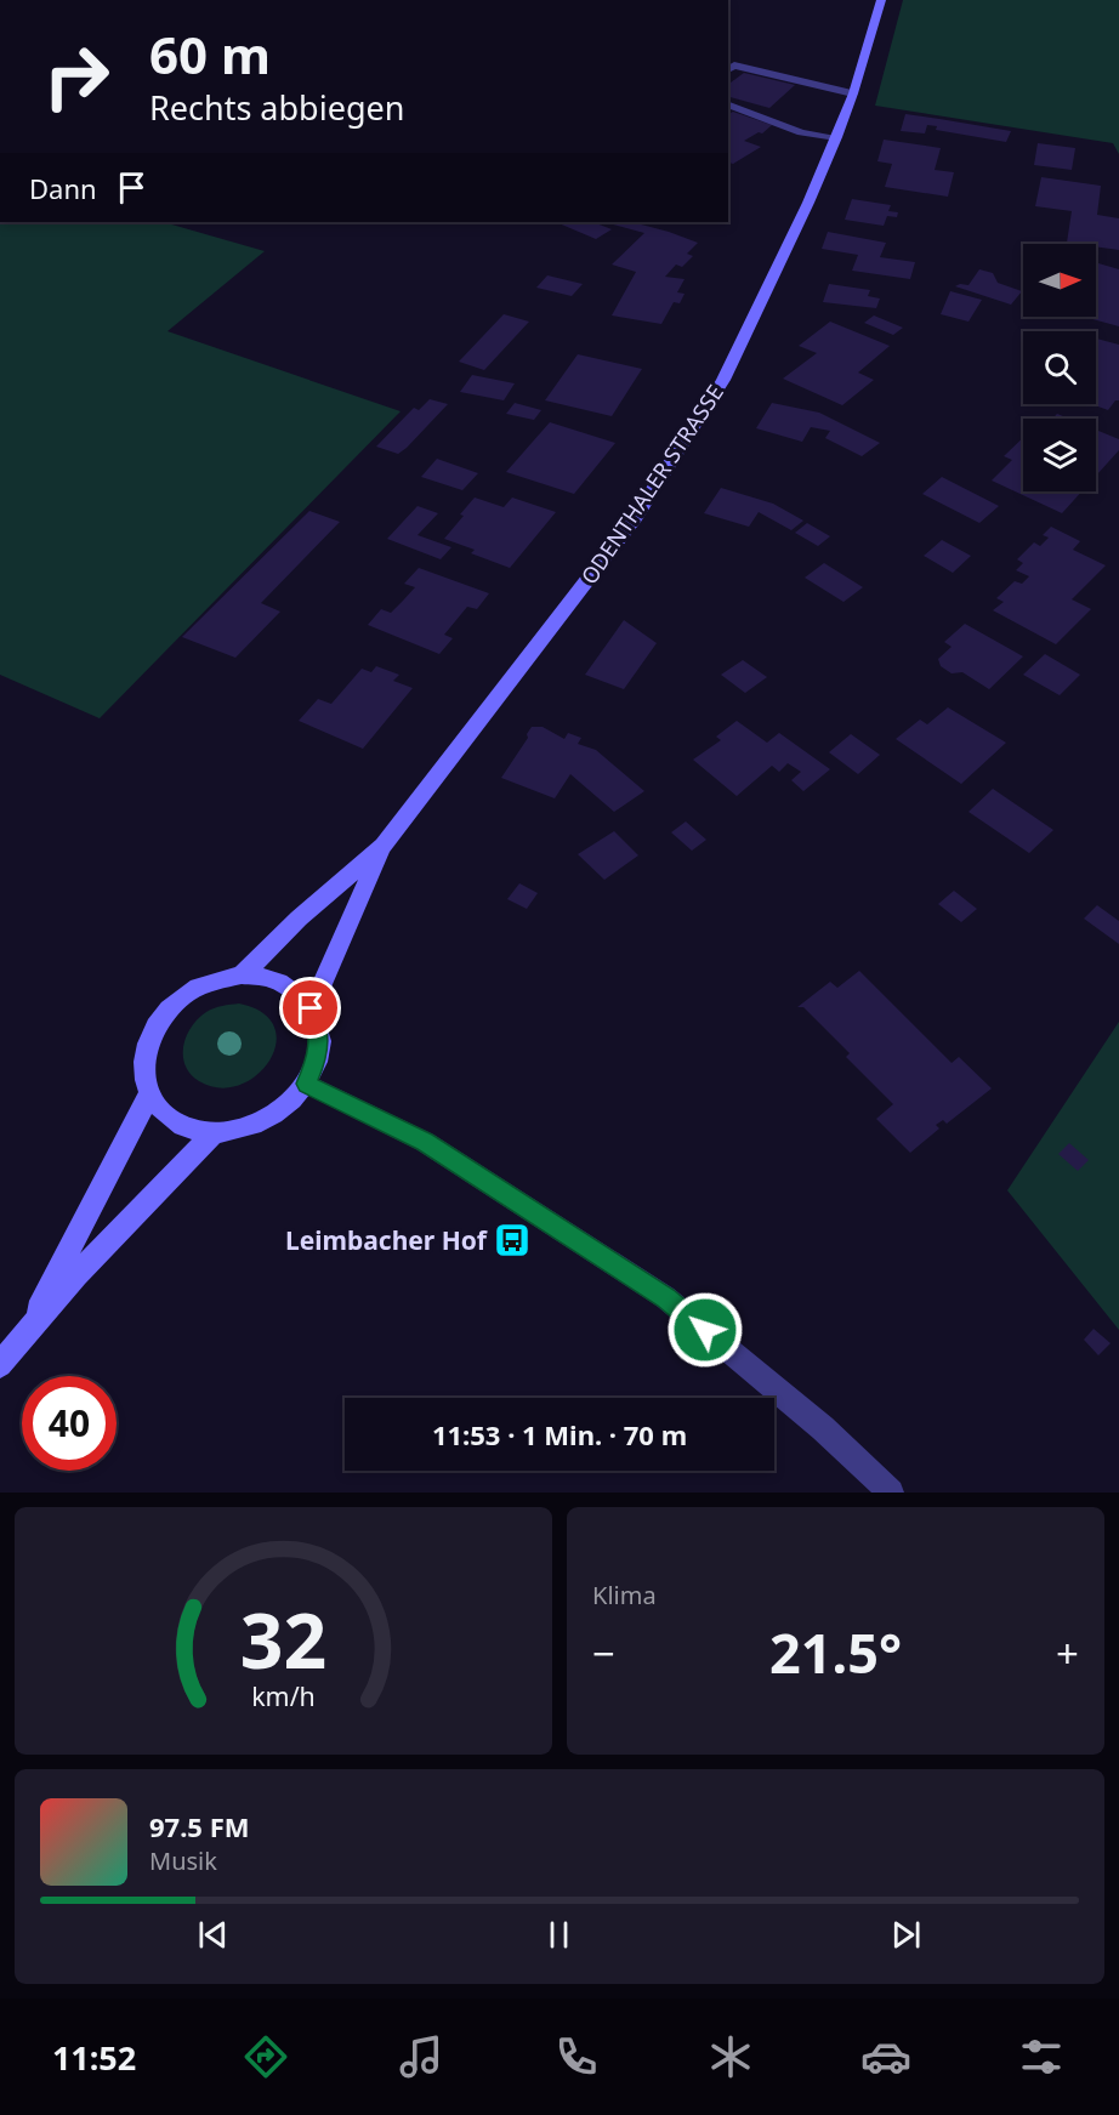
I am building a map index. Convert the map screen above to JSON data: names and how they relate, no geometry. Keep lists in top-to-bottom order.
{
  "streets": {
    "main road": ["ODENTHALER STRASSE"]
  },
  "places": {
    "bus stop": ["Leimbacher Hof"]
  },
  "north": "right",
  "page": {
    "turn": ["60 m", "Rechts abbiegen"],
    "then": "Dann",
    "limit": "40",
    "trip": "11:53 · 1 Min. · 70 m",
    "tile": "Klima",
    "heat": ["−", "21.5°", "+"],
    "song": ["97.5 FM", "Musik"],
    "tabs": "11:52",
    "gauge": ["32", "km/h"]
  }
}
